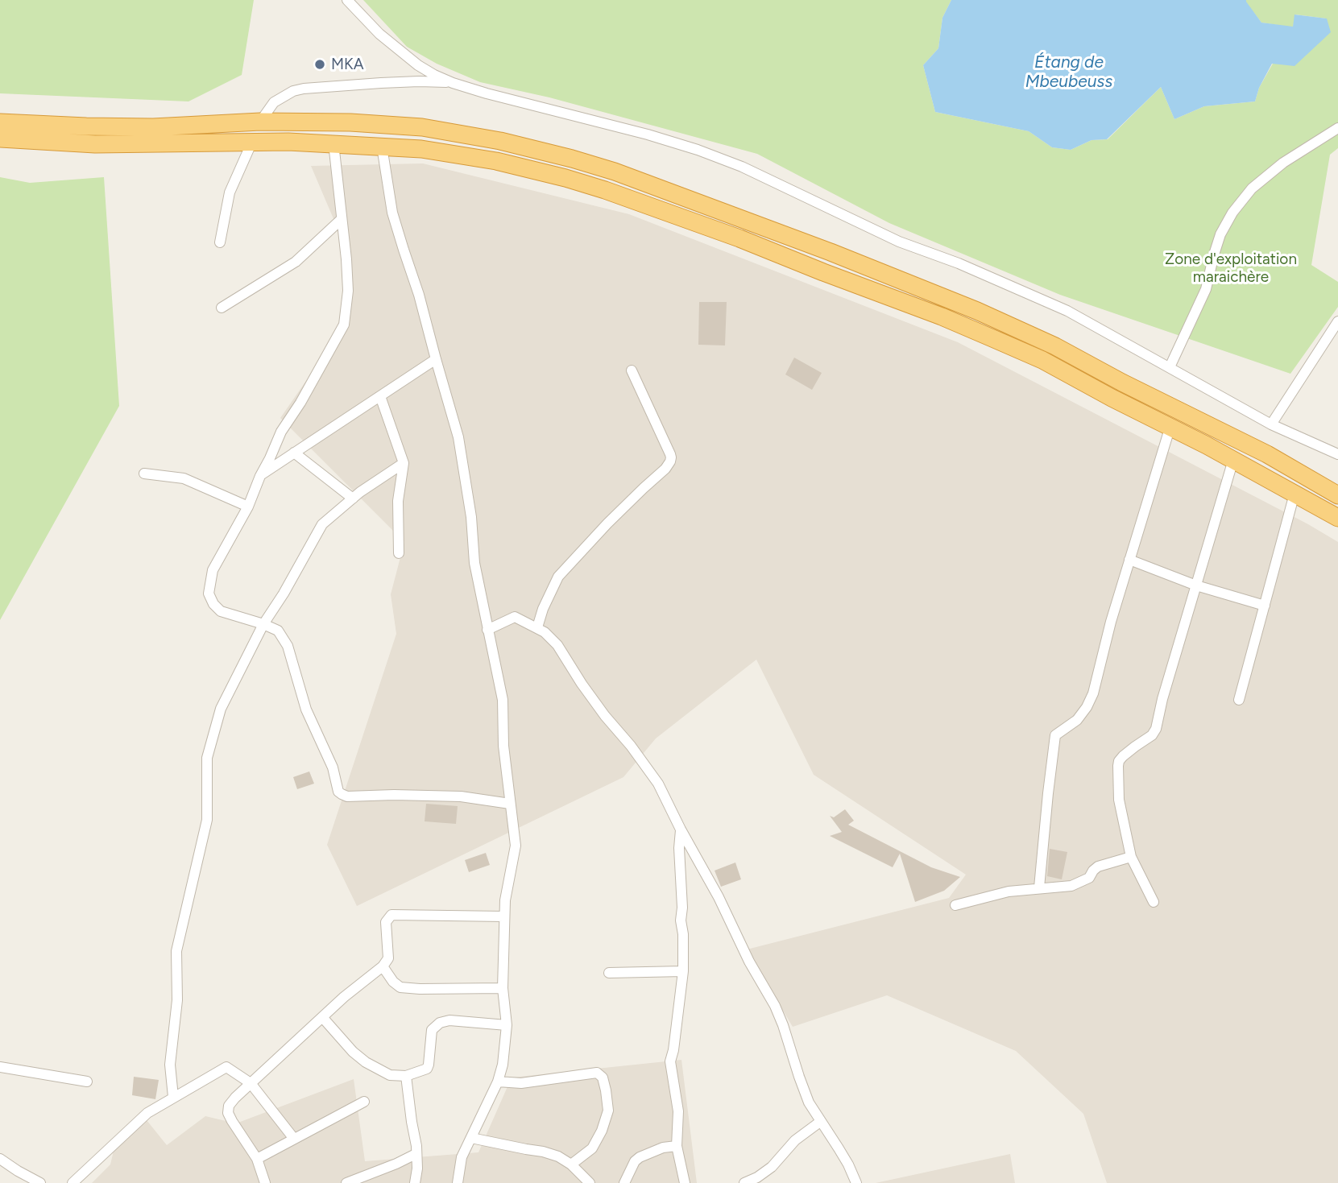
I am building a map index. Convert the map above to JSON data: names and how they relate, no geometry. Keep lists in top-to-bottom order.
{
  "water": ["Étang de Mbeubeuss"],
  "parks": ["Zone d'exploitation maraichère"],
  "places": ["MKA"]
}
